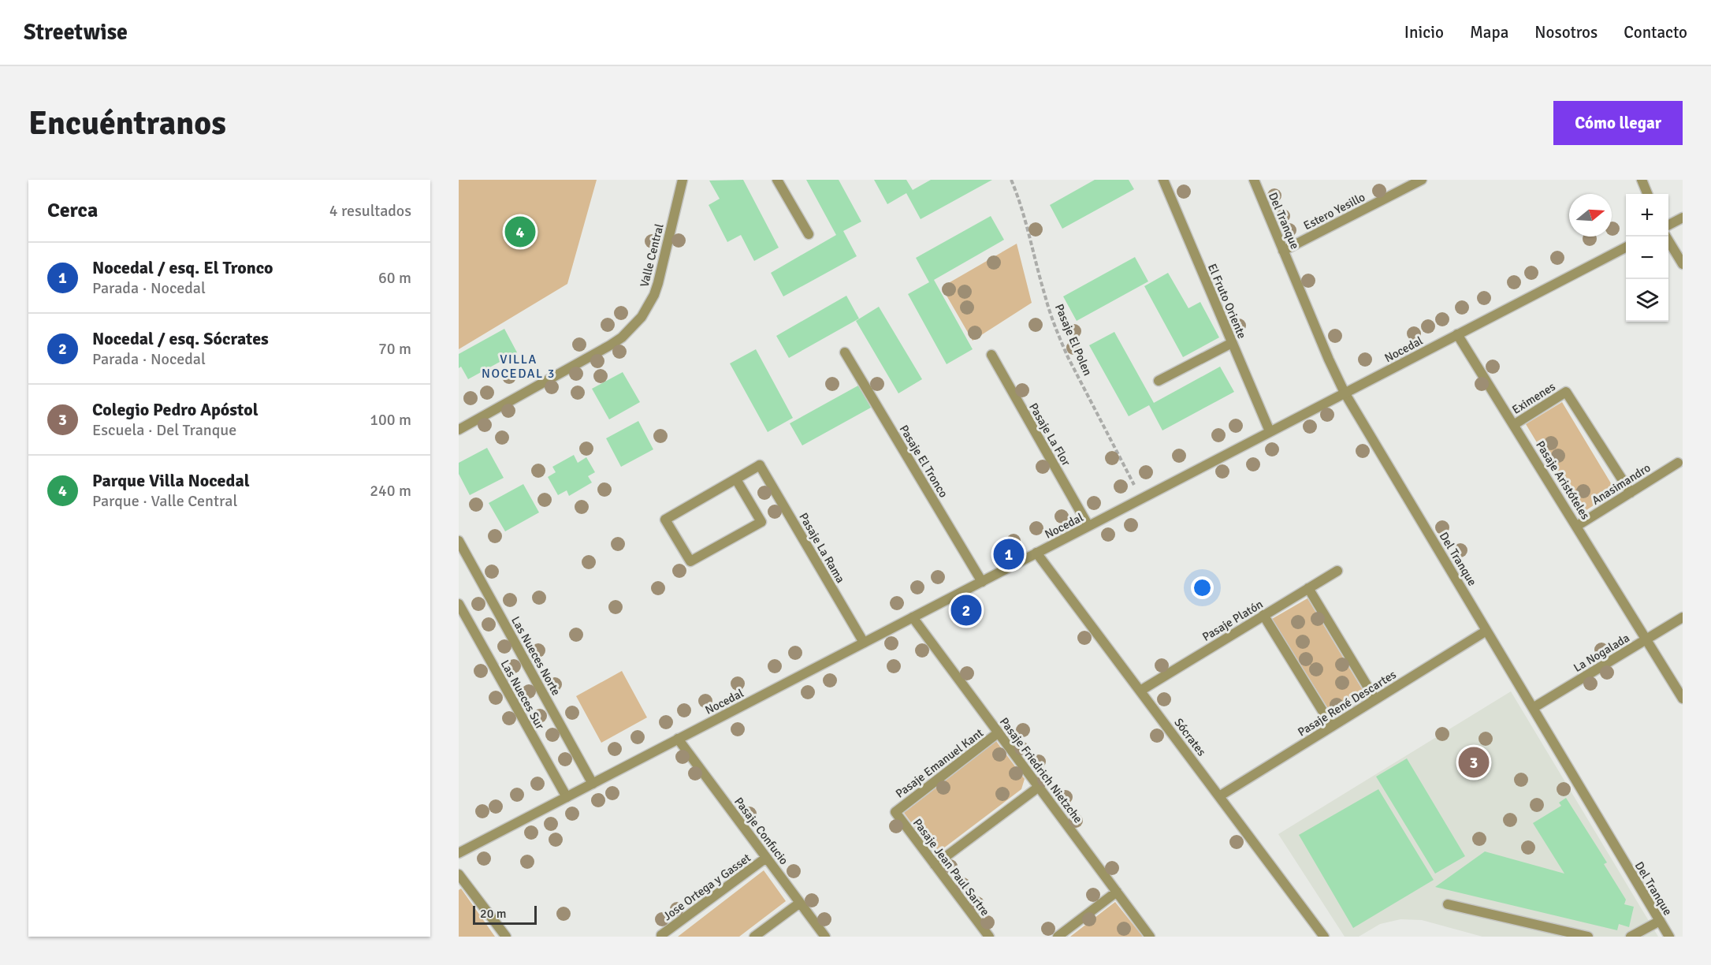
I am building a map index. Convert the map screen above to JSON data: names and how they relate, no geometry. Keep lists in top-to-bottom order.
{
  "streets": {
    "street": [
      "Estero Yesillo",
      "Del Tranque",
      "Valle Central",
      "El Fruto Oriente",
      "Nocedal",
      "Eximenes",
      "Pasaje La Flor",
      "Pasaje El Tronco",
      "Pasaje Aristóteles",
      "Anasimandro",
      "Pasaje La Rama",
      "Pasaje Platón",
      "La Nogalada",
      "Las Nueces Norte",
      "Las Nueces Sur",
      "Pasaje René Descartes",
      "Sócrates",
      "Pasaje Emanuel Kant",
      "Pasaje Friedrich Nietzche",
      "Pasaje Confucio",
      "Pasaje Jean Paul Sartre",
      "Jose Ortega y Gasset"
    ],
    "path": ["Pasaje El Polen"]
  },
  "crossings": [
    ["Estero Yesillo", "Del Tranque"],
    ["Del Tranque", "Nocedal"],
    ["Del Tranque", "La Nogalada"],
    ["Del Tranque", "Pasaje René Descartes"],
    ["El Fruto Oriente", "Nocedal"],
    ["Pasaje El Polen", "Nocedal"],
    ["Nocedal", "Pasaje La Flor"],
    ["Nocedal", "Pasaje El Tronco"],
    ["Nocedal", "Pasaje Aristóteles"],
    ["Nocedal", "Pasaje La Rama"],
    ["Nocedal", "Las Nueces Norte"],
    ["Nocedal", "Las Nueces Sur"],
    ["Nocedal", "Sócrates"],
    ["Nocedal", "Pasaje Friedrich Nietzche"],
    ["Nocedal", "Pasaje Confucio"],
    ["Eximenes", "Pasaje Aristóteles"],
    ["Eximenes", "Anasimandro"],
    ["Pasaje Aristóteles", "Anasimandro"],
    ["Pasaje Aristóteles", "La Nogalada"],
    ["Pasaje Platón", "Sócrates"],
    ["Pasaje René Descartes", "Sócrates"],
    ["Pasaje Emanuel Kant", "Pasaje Friedrich Nietzche"],
    ["Pasaje Emanuel Kant", "Pasaje Jean Paul Sartre"],
    ["Pasaje Confucio", "Jose Ortega y Gasset"]
  ],
  "districts": ["VILLA NOCEDAL 3"],
  "scale_bar": "20 m",
  "north": "right",
  "page": {
    "header": "Streetwise",
    "nav": [
      "Inicio",
      "Mapa",
      "Nosotros",
      "Contacto"
    ],
    "buttons": "Cómo llegar",
    "title": "Encuéntranos",
    "heading": ["Cerca", "4 resultados"],
    "map_buttons": ["+", "−"],
    "pins": [
      "4",
      "1",
      "2",
      "3"
    ],
    "list": [
      {
        "mark": "1",
        "name": "Nocedal / esq. El Tronco",
        "note": "Parada · Nocedal",
        "value": "60 m"
      },
      {
        "mark": "2",
        "name": "Nocedal / esq. Sócrates",
        "note": "Parada · Nocedal",
        "value": "70 m"
      },
      {
        "mark": "3",
        "name": "Colegio Pedro Apóstol",
        "note": "Escuela · Del Tranque",
        "value": "100 m"
      },
      {
        "mark": "4",
        "name": "Parque Villa Nocedal",
        "note": "Parque · Valle Central",
        "value": "240 m"
      }
    ],
    "scale": "20 m"
  }
}
